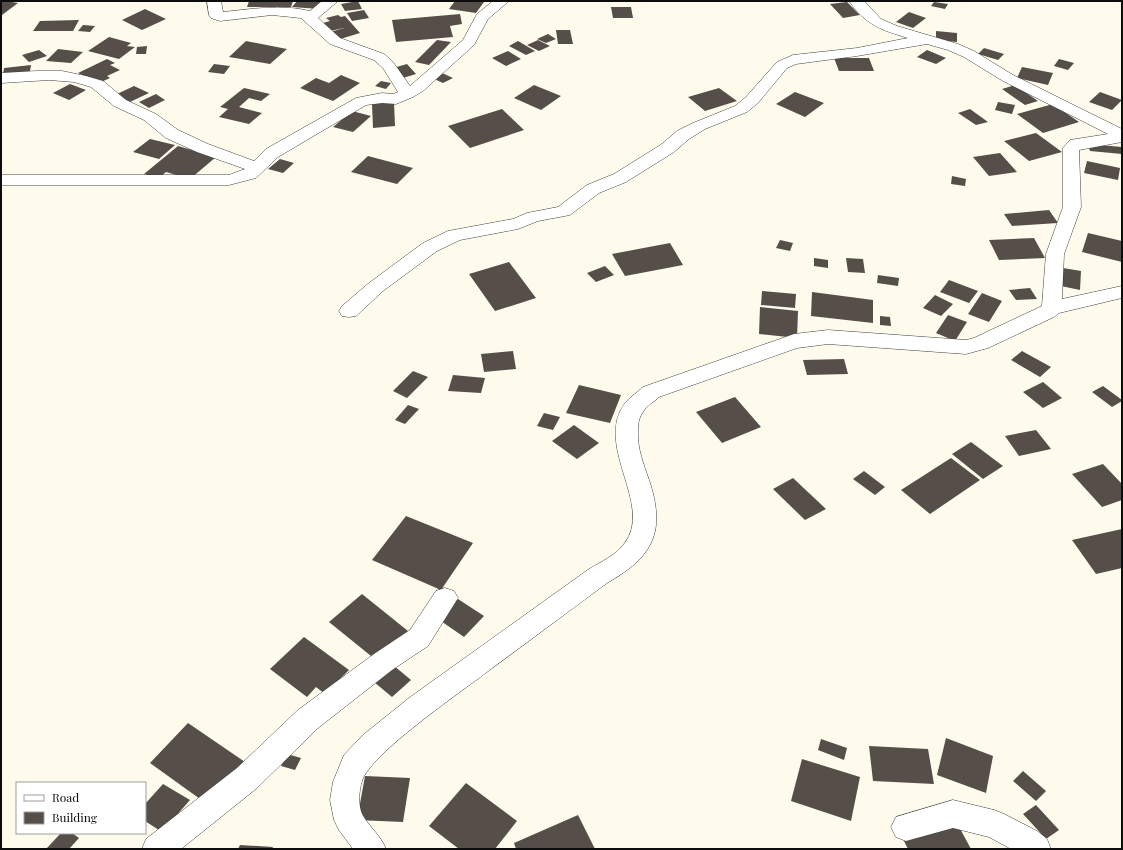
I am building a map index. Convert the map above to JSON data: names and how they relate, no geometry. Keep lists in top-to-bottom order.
{
  "legend": ["Road", "Building"]
}
